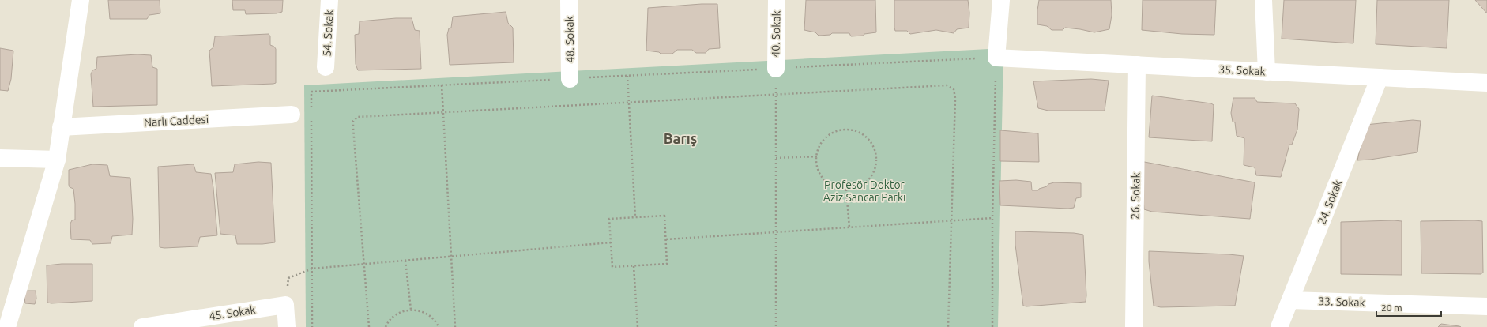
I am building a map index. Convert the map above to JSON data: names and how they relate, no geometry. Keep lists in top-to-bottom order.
{
  "streets": {
    "street": [
      "54. Sokak",
      "40. Sokak",
      "48. Sokak",
      "35. Sokak",
      "Narlı Caddesi",
      "26. Sokak",
      "24. Sokak",
      "33. Sokak",
      "45. Sokak"
    ]
  },
  "crossings": [
    ["35. Sokak", "26. Sokak"],
    ["35. Sokak", "24. Sokak"],
    ["24. Sokak", "33. Sokak"]
  ],
  "districts": ["Barış"],
  "parks": ["Profesör Doktor Aziz Sancar Parkı"],
  "scale_bar": "20 m"
}
